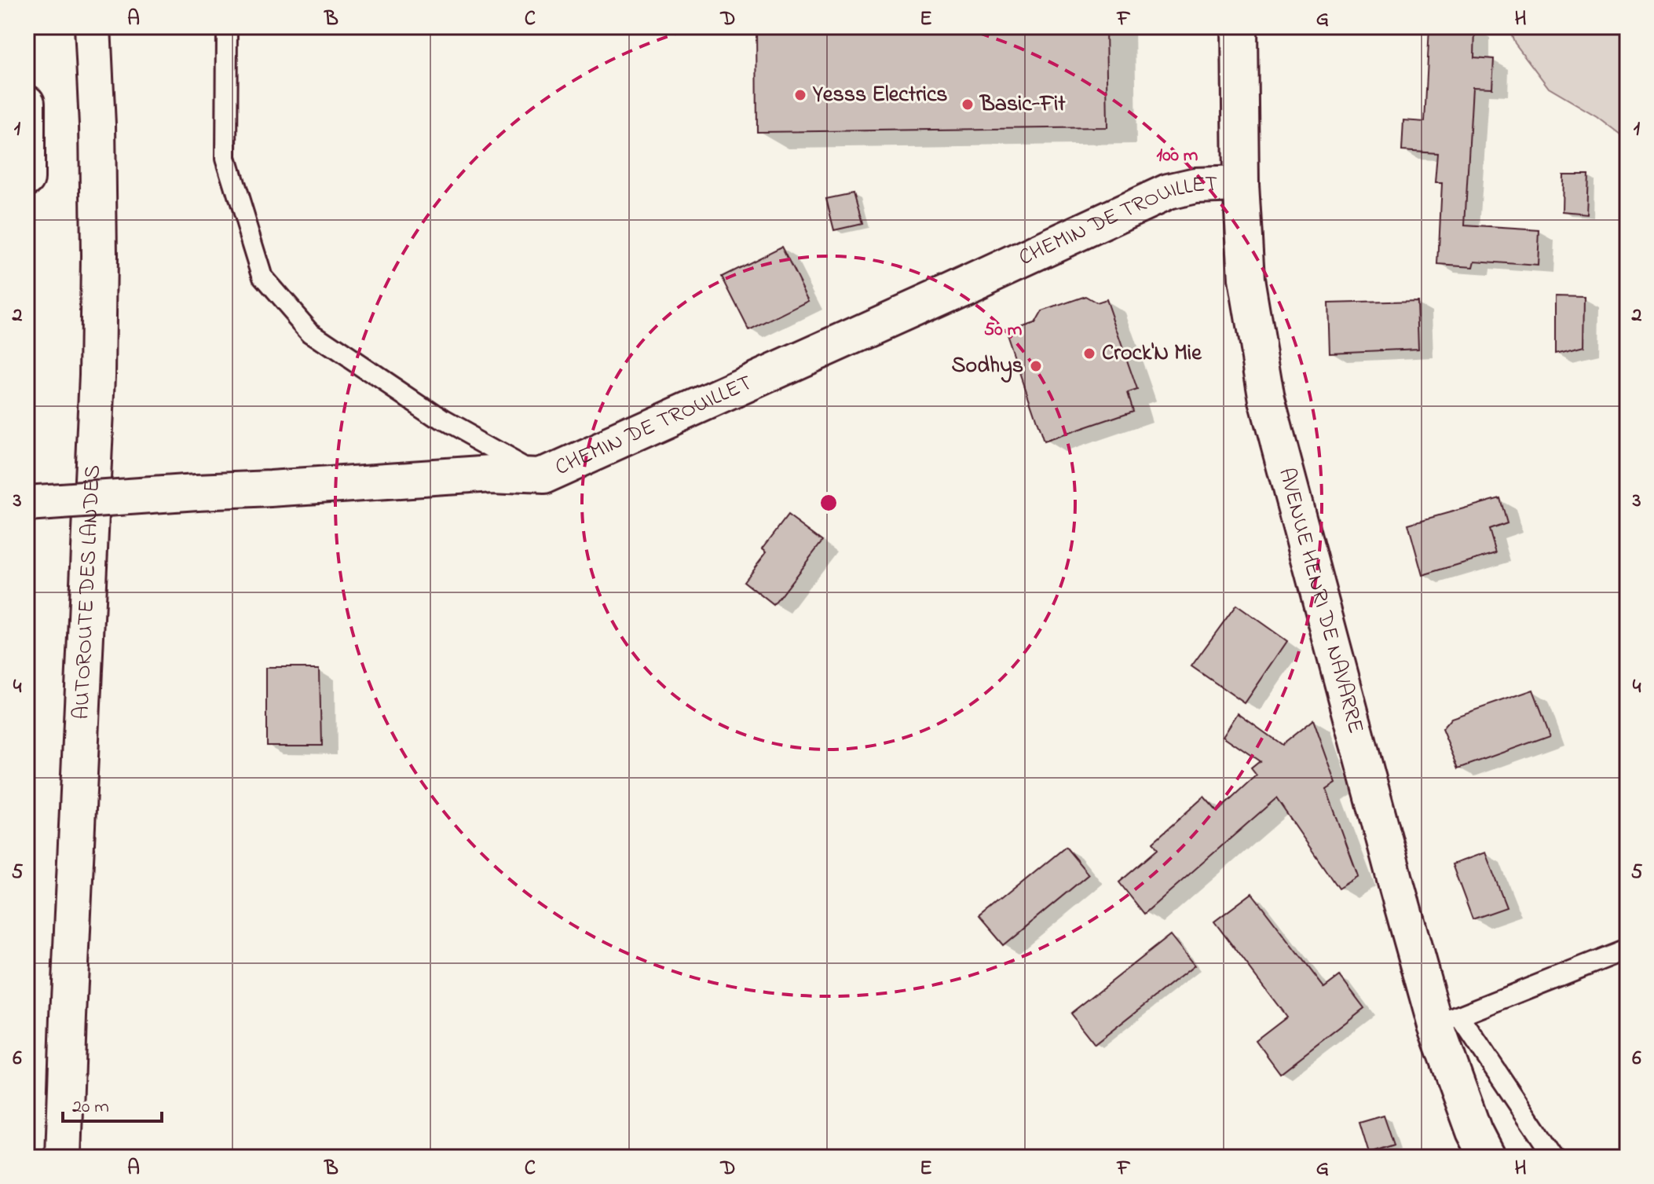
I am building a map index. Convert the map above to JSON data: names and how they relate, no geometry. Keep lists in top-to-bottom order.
{
  "streets": {
    "main road": ["CHEMIN DE TROUILLET", "AUTOROUTE DES LANDES", "AVENUE HENRI DE NAVARRE"]
  },
  "crossings": [
    ["CHEMIN DE TROUILLET", "AVENUE HENRI DE NAVARRE"]
  ],
  "places": [
    "Yesss Electrics",
    "Basic-Fit",
    "Crock'N Mie",
    "Sodhys"
  ],
  "scale_bar": "20 m",
  "grid": {
    "columns": [
      "A",
      "B",
      "C",
      "D",
      "E",
      "F",
      "G",
      "H"
    ],
    "rows": [
      "1",
      "2",
      "3",
      "4",
      "5",
      "6"
    ]
  },
  "rings": ["100 m", "50 m"]
}
